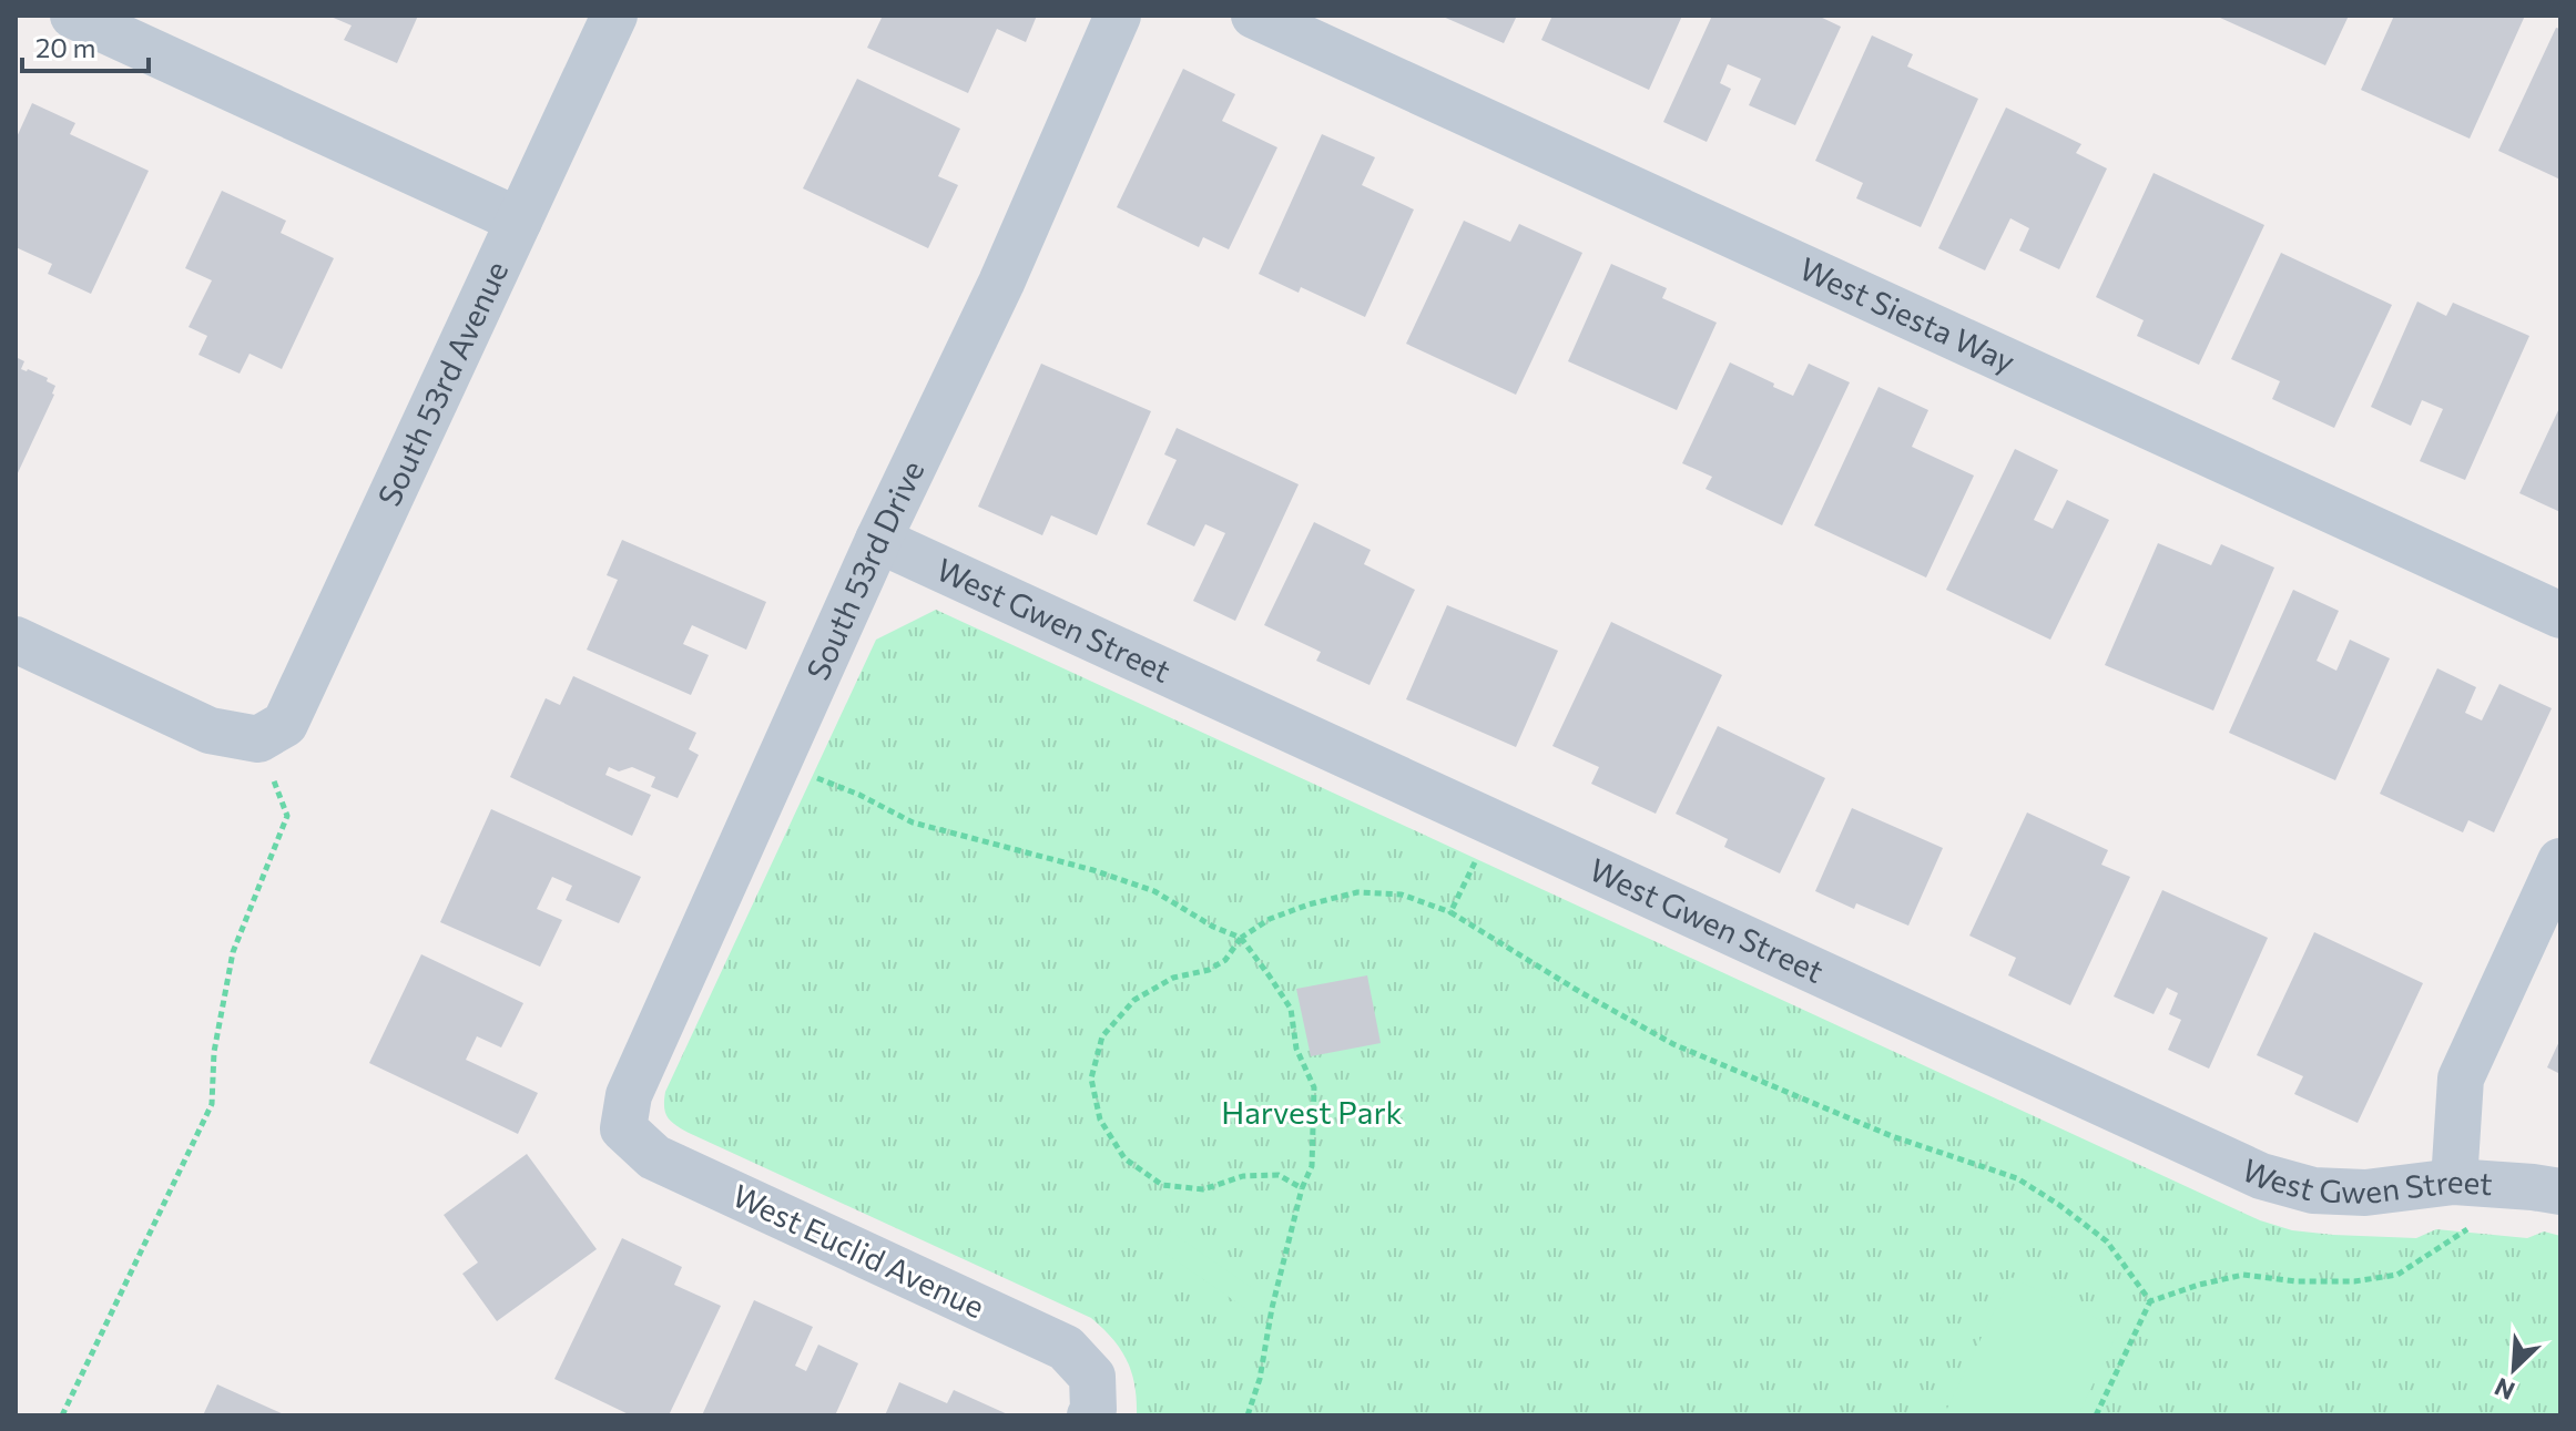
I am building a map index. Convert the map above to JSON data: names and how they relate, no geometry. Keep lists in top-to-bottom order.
{
  "streets": {
    "street": [
      "West Siesta Way",
      "South 53rd Avenue",
      "South 53rd Drive",
      "West Gwen Street",
      "West Euclid Avenue"
    ]
  },
  "crossings": [
    ["South 53rd Drive", "West Gwen Street"],
    ["South 53rd Drive", "West Euclid Avenue"]
  ],
  "parks": ["Harvest Park"],
  "scale_bar": "20 m",
  "north": "bottom left"
}
